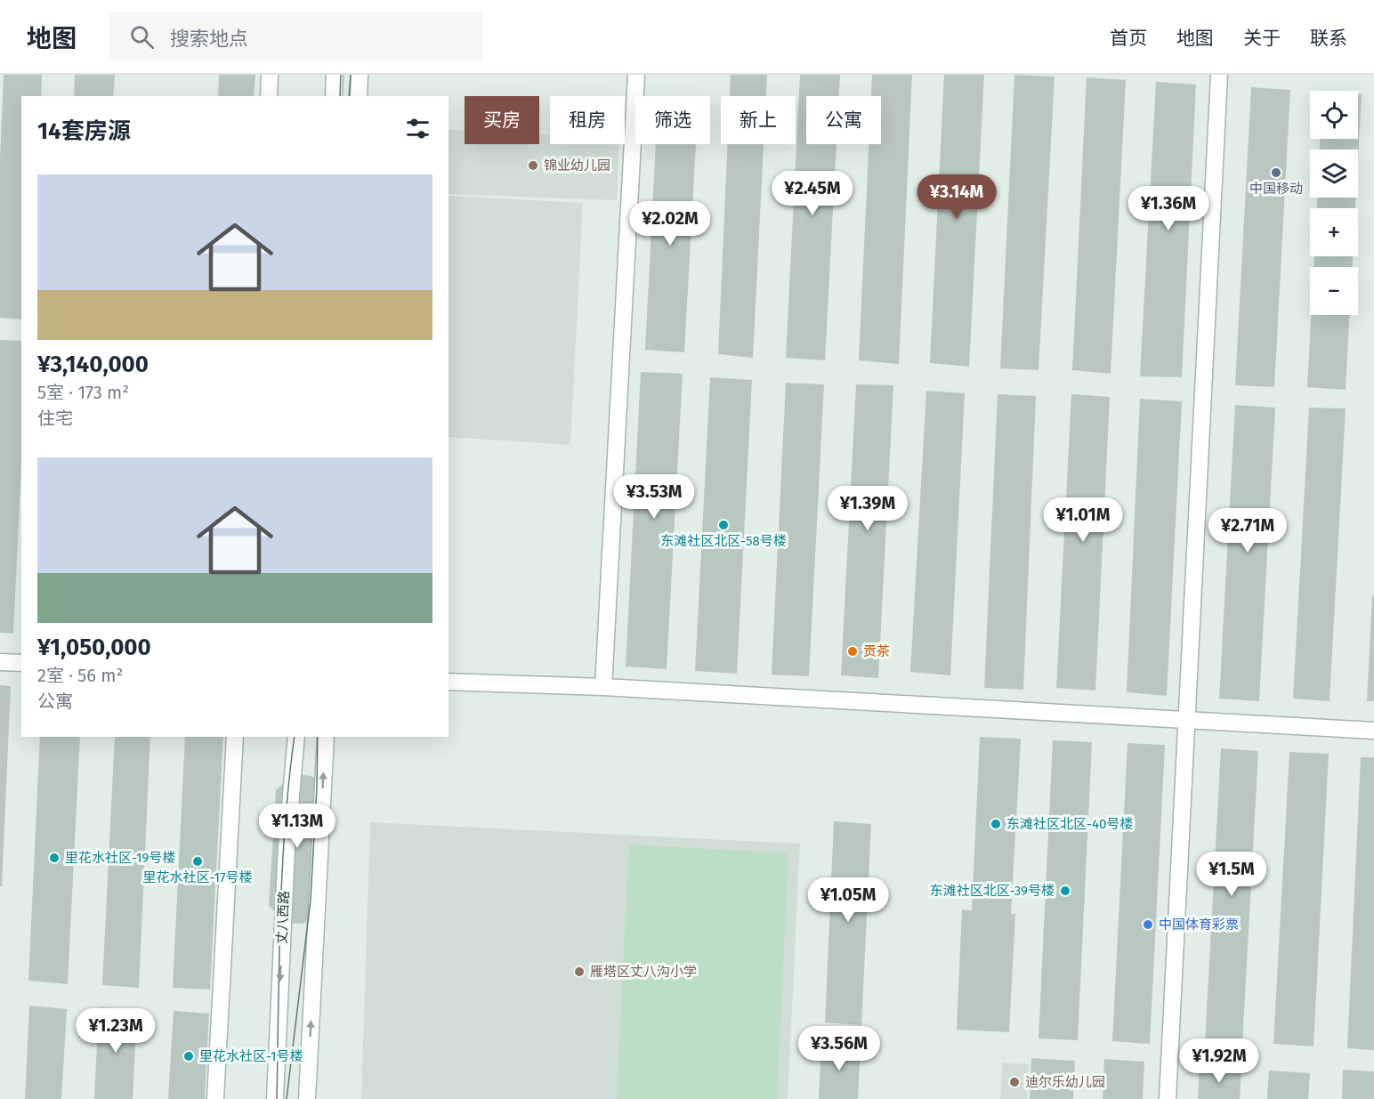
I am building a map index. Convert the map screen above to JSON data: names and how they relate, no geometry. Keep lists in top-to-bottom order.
{
  "streets": {
    "street": ["丈八西路"]
  },
  "places": [
    "锦业幼儿园",
    "中国移动",
    "东滩社区北区-58号楼",
    "贡茶",
    "东滩社区北区-40号楼",
    "里花水社区-19号楼",
    "里花水社区-17号楼",
    "东滩社区北区-39号楼",
    "中国体育彩票",
    "雁塔区丈八沟小学",
    "里花水社区-1号楼",
    "迪尔乐幼儿园"
  ],
  "page": {
    "header": "地图",
    "search": "搜索地点",
    "nav": [
      "首页",
      "地图",
      "关于",
      "联系"
    ],
    "map_buttons": ["+", "−"],
    "chip": [
      "买房",
      "租房",
      "筛选",
      "新上",
      "公寓"
    ],
    "heading": "14套房源",
    "list": [
      {
        "name": "¥3,140,000",
        "note": "5室 · 173 m² · 住宅"
      },
      {
        "name": "¥1,050,000",
        "note": "2室 · 56 m² · 公寓"
      }
    ],
    "price": [
      "¥2.45M",
      "¥3.14M",
      "¥1.36M",
      "¥2.02M",
      "¥3.53M",
      "¥1.39M",
      "¥1.01M",
      "¥2.71M",
      "¥1.13M",
      "¥1.5M",
      "¥1.05M",
      "¥1.23M",
      "¥3.56M",
      "¥1.92M"
    ]
  }
}
